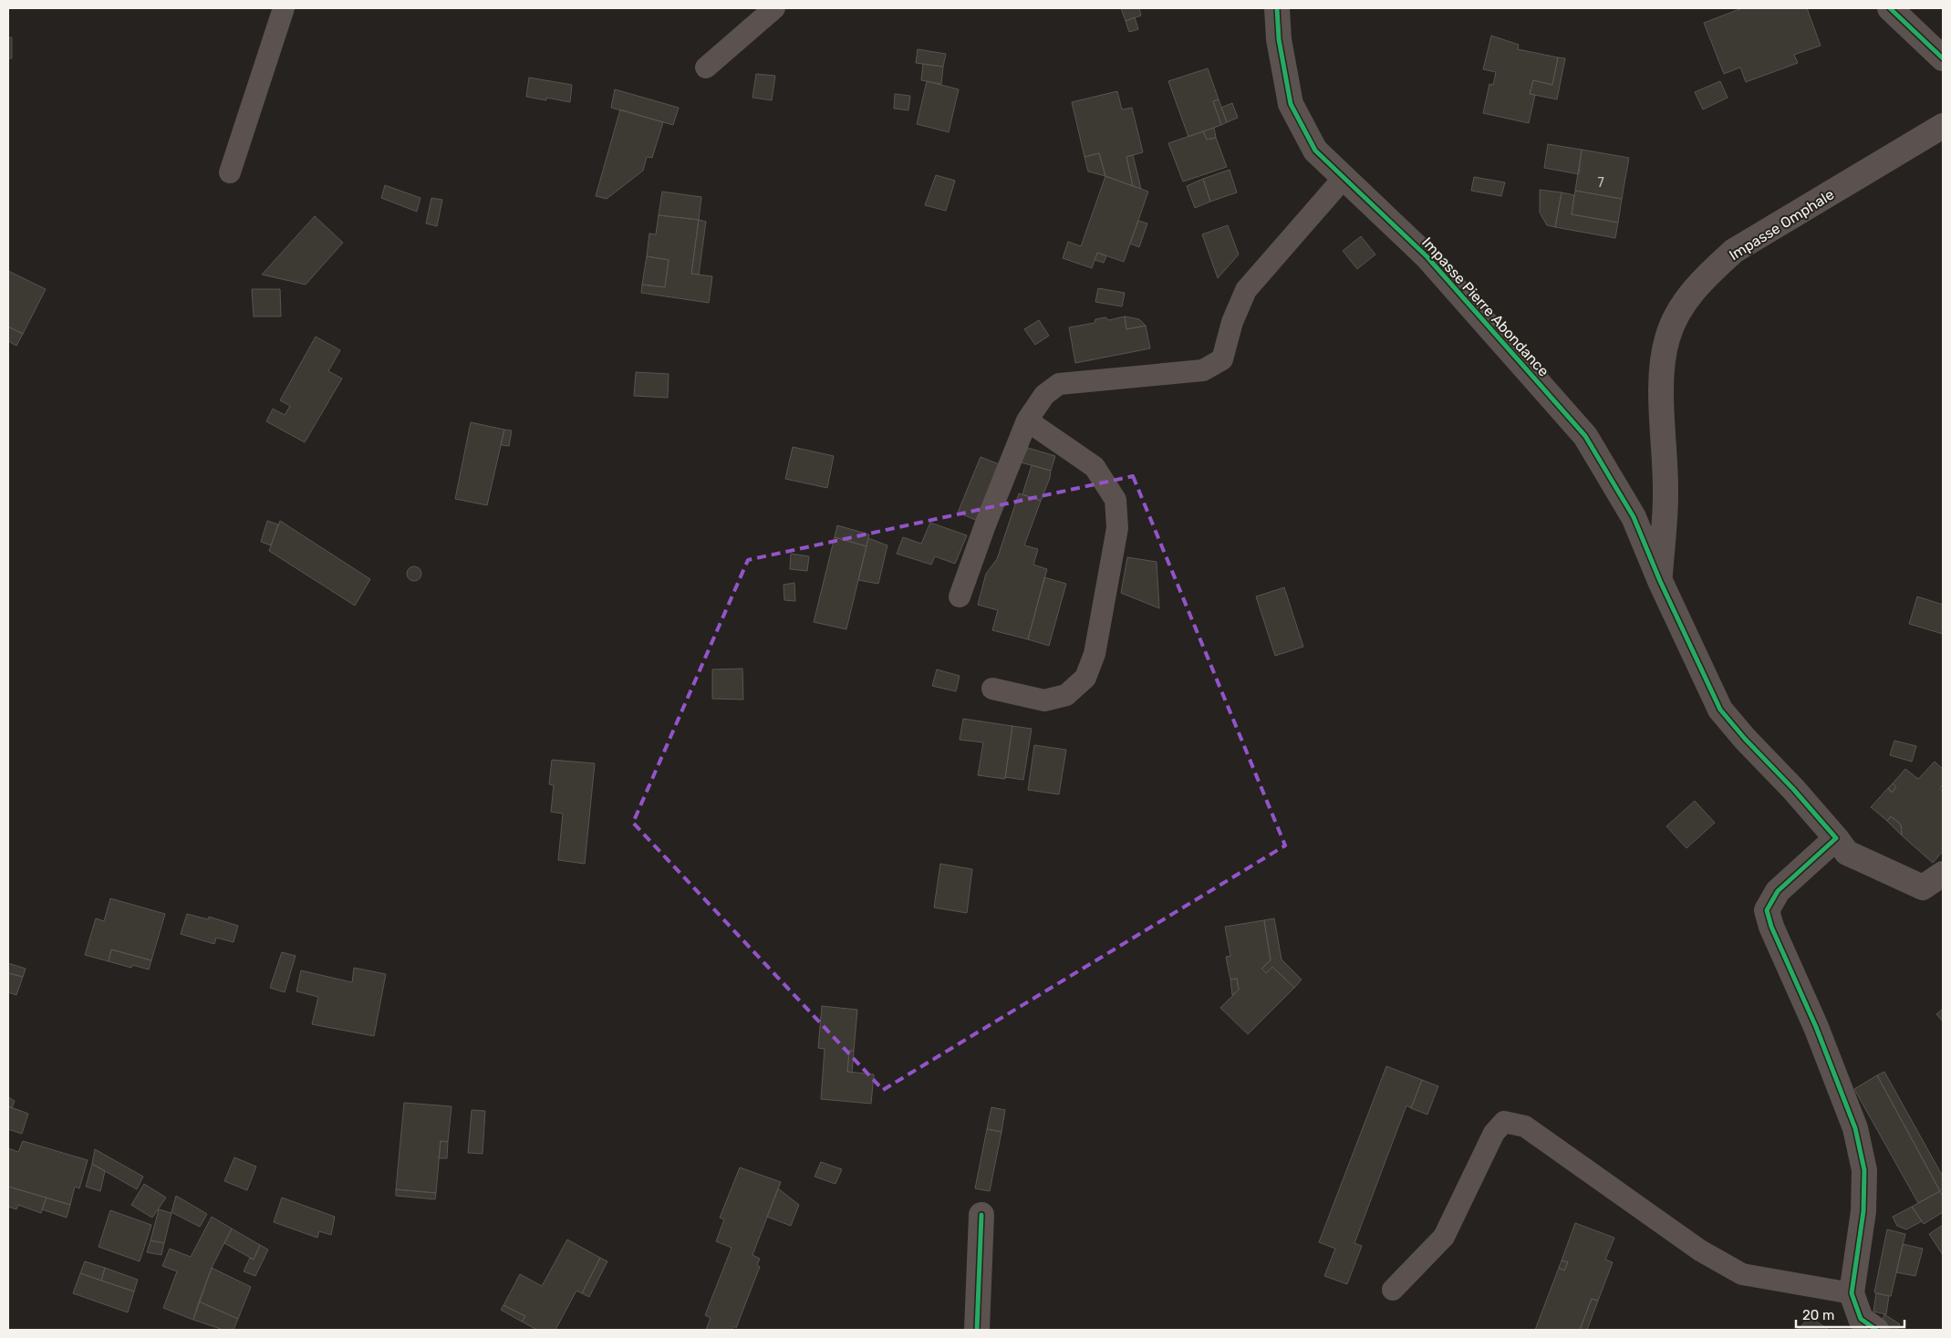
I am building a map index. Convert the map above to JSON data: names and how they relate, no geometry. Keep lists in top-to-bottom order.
{
  "streets": {
    "street": ["Impasse Omphale", "Impasse Pierre Abondance"]
  },
  "crossings": [
    ["Impasse Omphale", "Impasse Pierre Abondance"]
  ],
  "house_numbers": ["7"],
  "scale_bar": "20 m"
}
